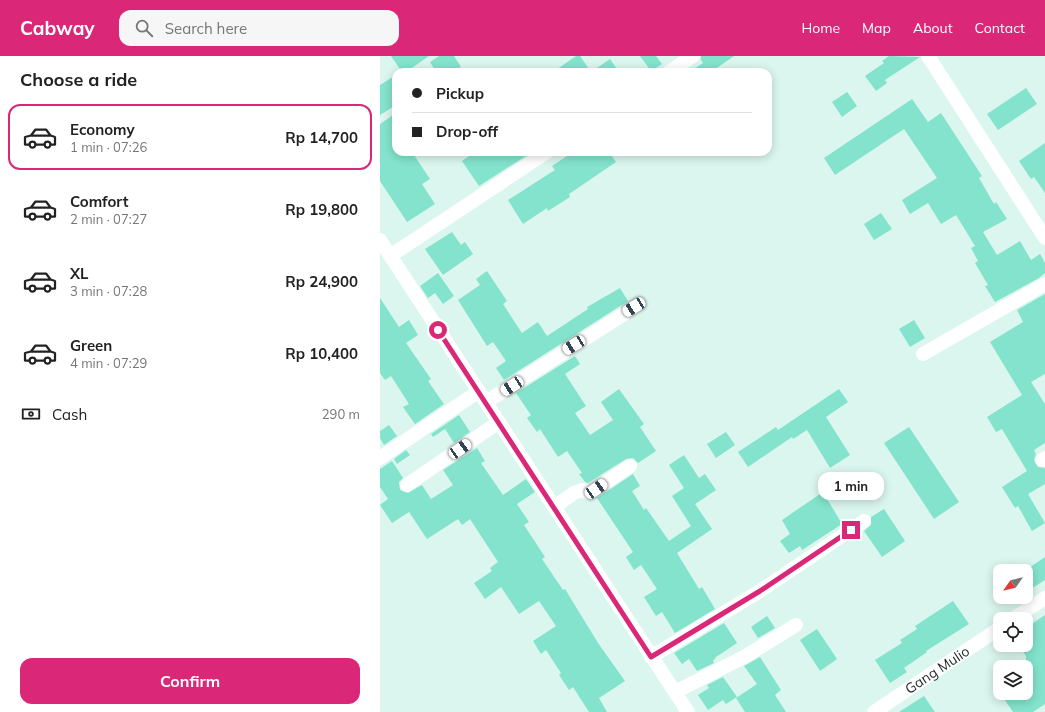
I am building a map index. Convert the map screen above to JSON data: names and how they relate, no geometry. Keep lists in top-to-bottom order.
{
  "streets": {
    "street": ["Gang Mulio"]
  },
  "north": "bottom left",
  "page": {
    "header": "Cabway",
    "search": "Search here",
    "nav": [
      "Home",
      "Map",
      "About",
      "Contact"
    ],
    "heading": "Choose a ride",
    "banner": ["Pickup", "Drop-off"],
    "list": [
      {
        "name": "Economy",
        "note": "1 min · 07:26",
        "value": "Rp 14,700"
      },
      {
        "name": "Comfort",
        "note": "2 min · 07:27",
        "value": "Rp 19,800"
      },
      {
        "name": "XL",
        "note": "3 min · 07:28",
        "value": "Rp 24,900"
      },
      {
        "name": "Green",
        "note": "4 min · 07:29",
        "value": "Rp 10,400"
      }
    ],
    "pay": ["Cash", "290 m"],
    "bubble": "1 min",
    "buttons": "Confirm"
  }
}
